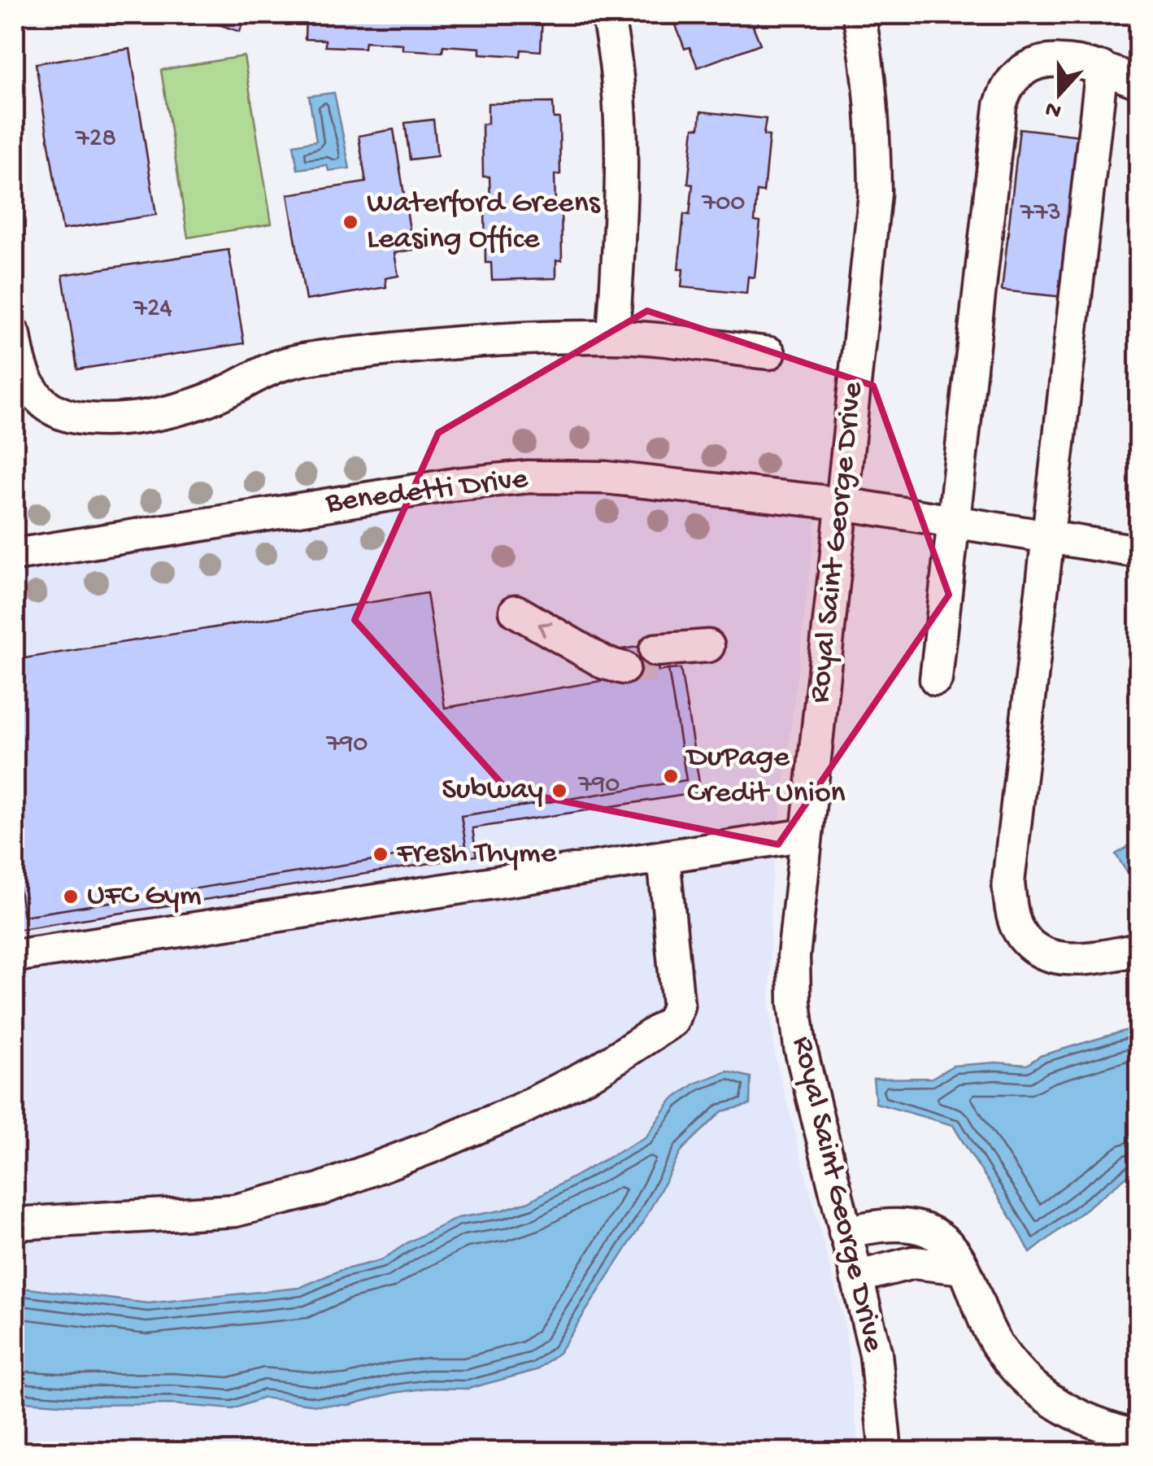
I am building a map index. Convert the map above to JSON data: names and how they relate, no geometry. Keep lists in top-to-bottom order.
{
  "streets": {
    "street": ["Benedetti Drive", "Royal Saint George Drive"]
  },
  "crossings": [
    ["Benedetti Drive", "Royal Saint George Drive"]
  ],
  "places": [
    "Waterford Greens Leasing Office",
    "DuPage Credit Union",
    "Subway",
    "Fresh Thyme",
    "UFC Gym"
  ],
  "house_numbers": [
    "728",
    "700",
    "773",
    "724",
    "790",
    "790"
  ],
  "north": "bottom"
}
